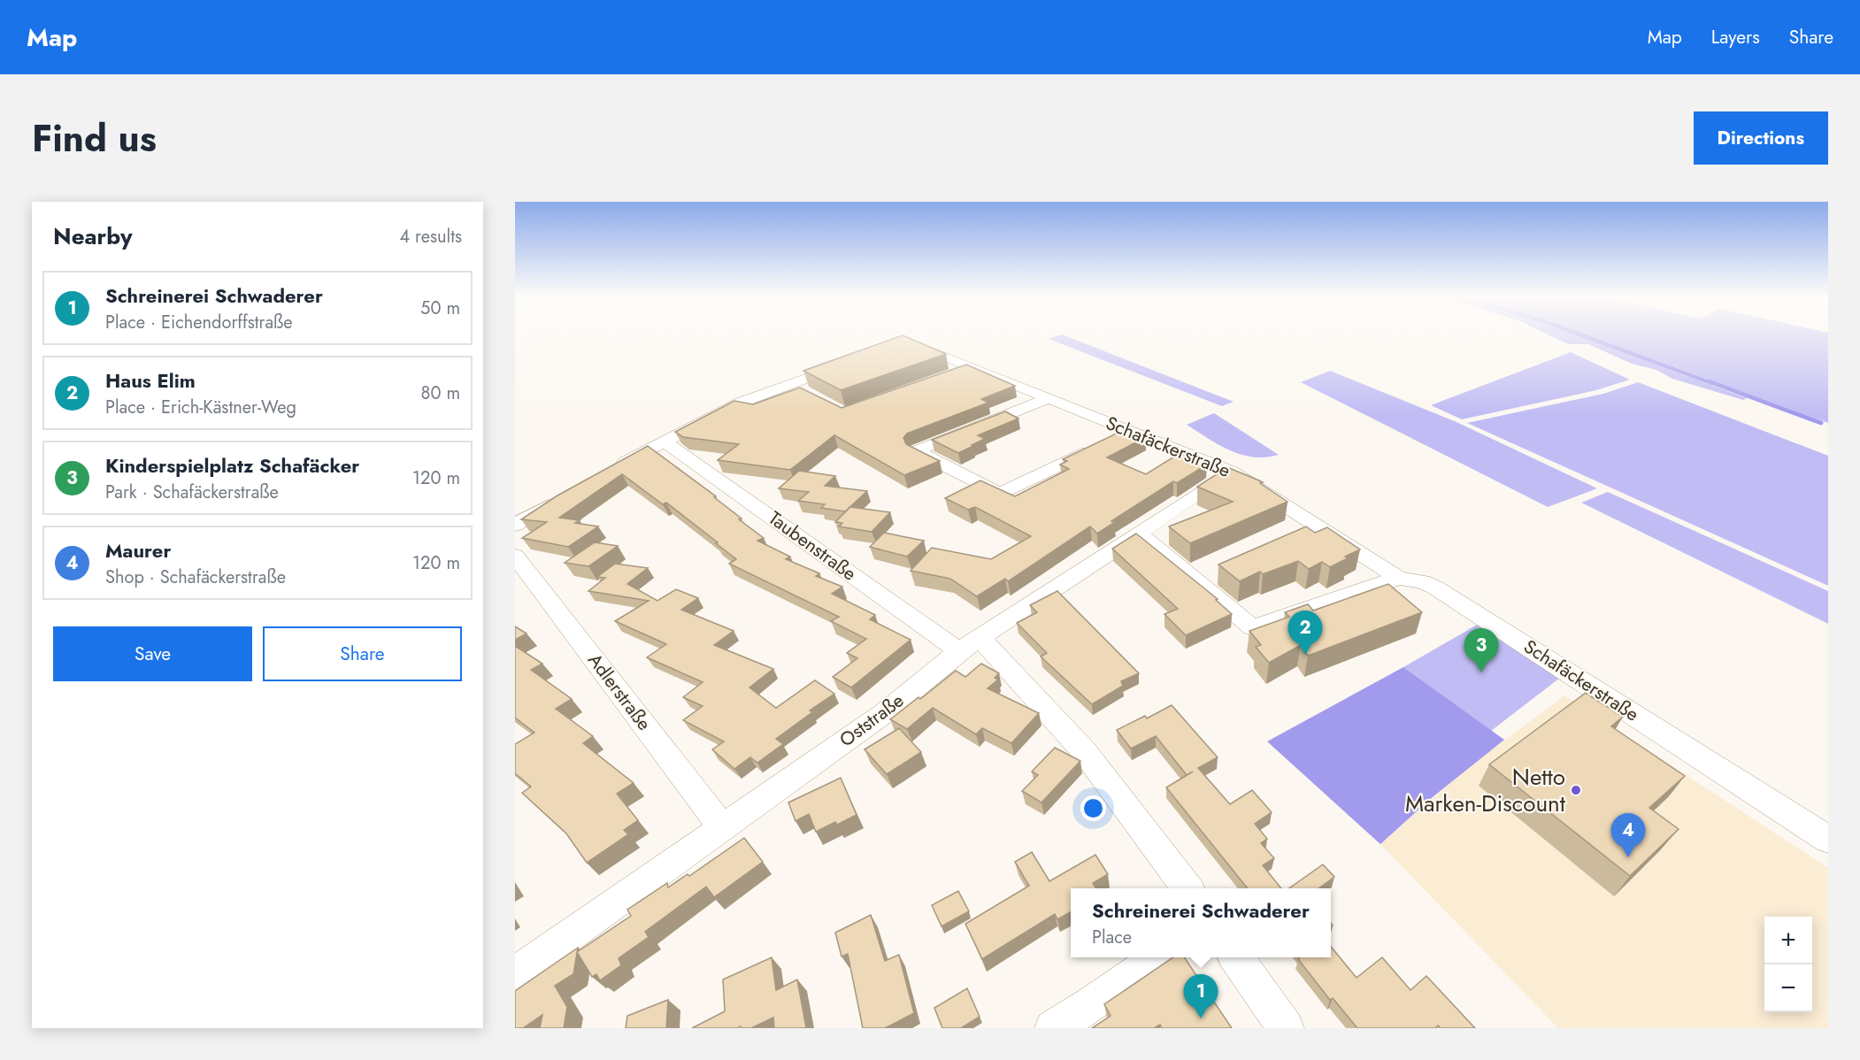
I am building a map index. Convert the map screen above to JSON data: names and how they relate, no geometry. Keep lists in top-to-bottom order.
{
  "streets": {
    "street": [
      "Schafäckerstraße",
      "Taubenstraße",
      "Adlerstraße",
      "Oststraße"
    ]
  },
  "crossings": [
    ["Schafäckerstraße", "Oststraße"],
    ["Taubenstraße", "Oststraße"],
    ["Adlerstraße", "Oststraße"]
  ],
  "places": ["Netto Marken-Discount"],
  "page": {
    "header": "Map",
    "nav": ["Map", "Layers", "Share"],
    "title": "Find us",
    "buttons": [
      "Directions",
      ["Save", "Share"]
    ],
    "heading": ["Nearby", "4 results"],
    "list": [
      {
        "mark": "1",
        "name": "Schreinerei Schwaderer",
        "note": "Place · Eichendorffstraße",
        "value": "50 m"
      },
      {
        "mark": "2",
        "name": "Haus Elim",
        "note": "Place · Erich-Kästner-Weg",
        "value": "80 m"
      },
      {
        "mark": "3",
        "name": "Kinderspielplatz Schafäcker",
        "note": "Park · Schafäckerstraße",
        "value": "120 m"
      },
      {
        "mark": "4",
        "name": "Maurer",
        "note": "Shop · Schafäckerstraße",
        "value": "120 m"
      }
    ],
    "pins": [
      "2",
      "3",
      "4",
      "1"
    ],
    "popup": ["Schreinerei Schwaderer", "Place"],
    "map_buttons": ["+", "−"]
  }
}
